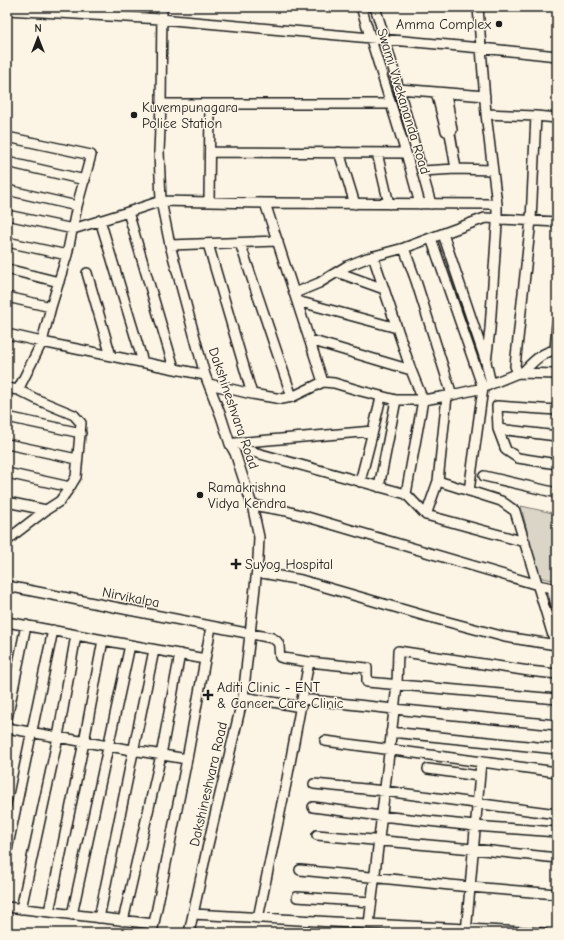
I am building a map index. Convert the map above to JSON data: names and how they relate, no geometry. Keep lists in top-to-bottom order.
{
  "streets": {
    "street": ["Swami Vivekananda Road", "Dakshineshvara Road", "Nirvikalpa"]
  },
  "crossings": [
    ["Dakshineshvara Road", "Nirvikalpa"]
  ],
  "places": {
    "other": ["Amma Complex", "Kuvempunagara Police Station", "Ramakrishna Vidya Kendra"],
    "health": ["Suyog Hospital", "Aditi Clinic - ENT & Cancer Care Clinic"]
  },
  "north": "top"
}
